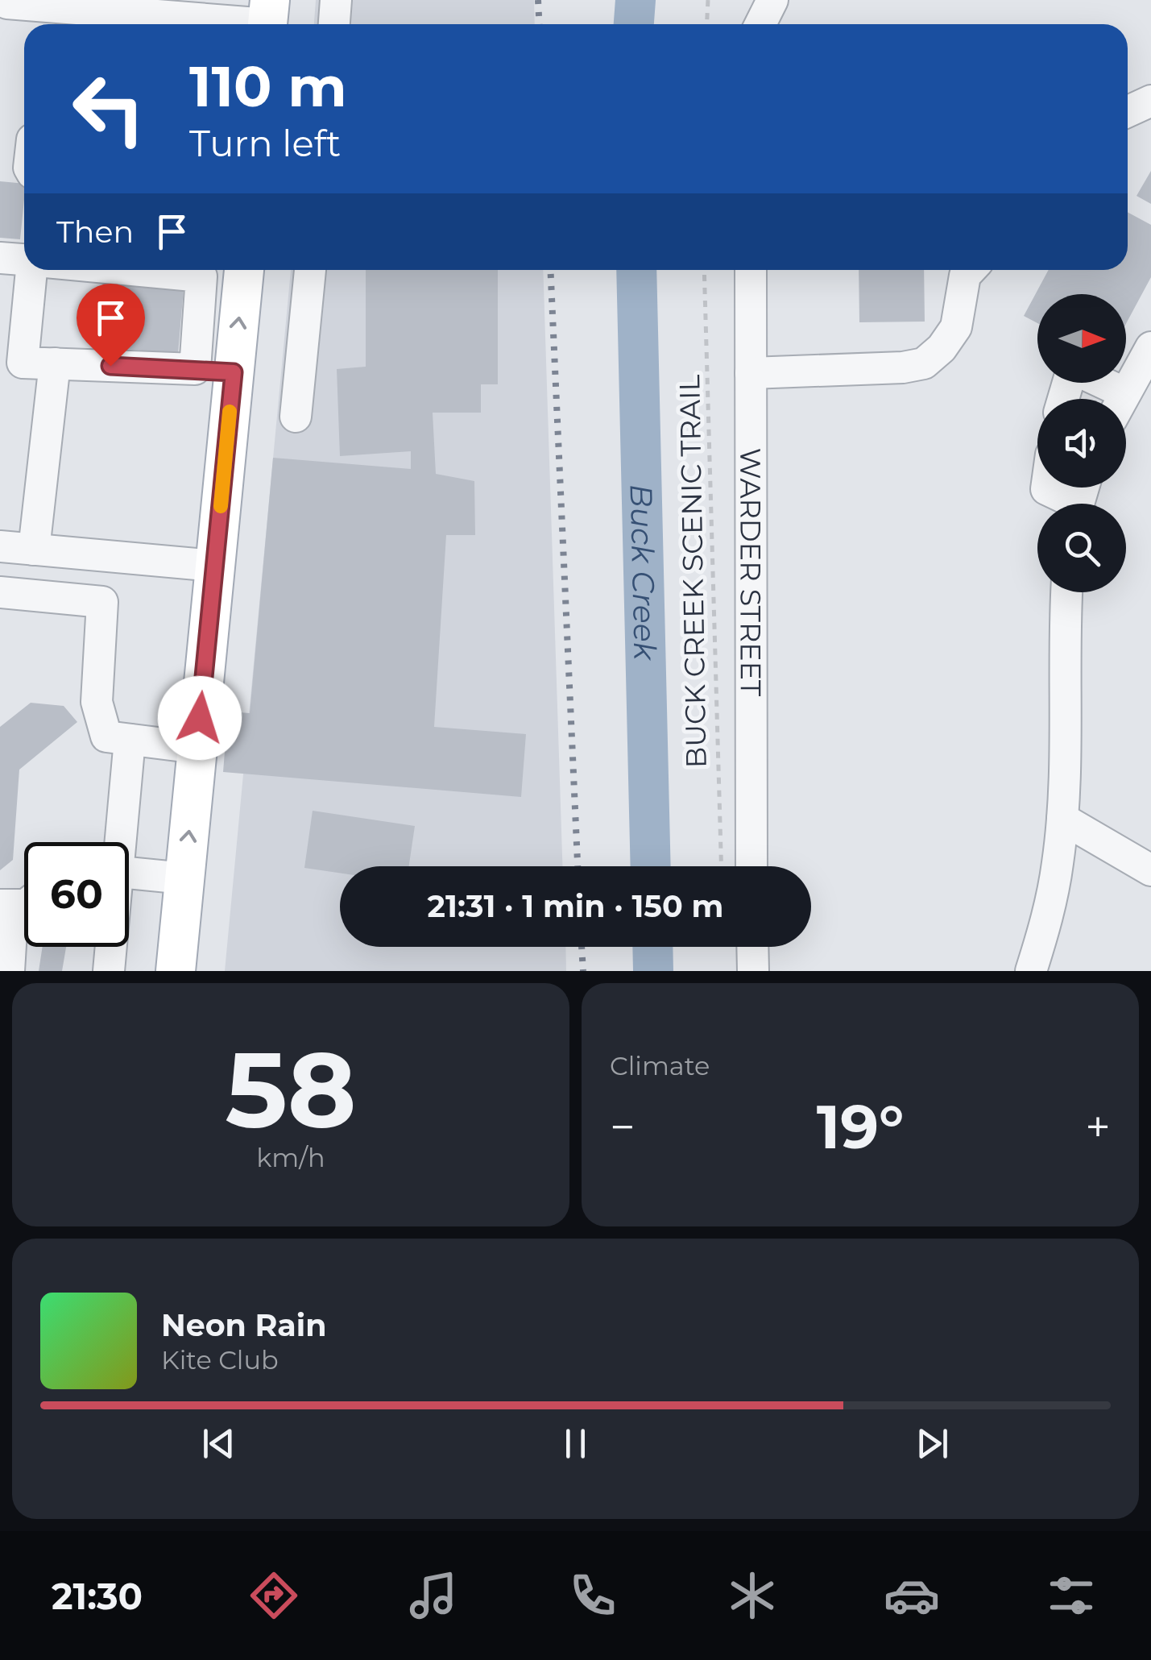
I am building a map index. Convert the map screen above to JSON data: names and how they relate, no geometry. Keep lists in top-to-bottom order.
{
  "streets": {
    "street": ["WARDER STREET"],
    "path": ["BUCK CREEK SCENIC TRAIL"]
  },
  "water": ["Buck Creek"],
  "north": "right",
  "page": {
    "turn": ["110 m", "Turn left"],
    "then": "Then",
    "limit": "60",
    "trip": "21:31 · 1 min · 150 m",
    "tile": [
      ["58", "km/h"],
      "Climate"
    ],
    "heat": ["−", "19°", "+"],
    "song": ["Neon Rain", "Kite Club"],
    "tabs": "21:30"
  }
}
